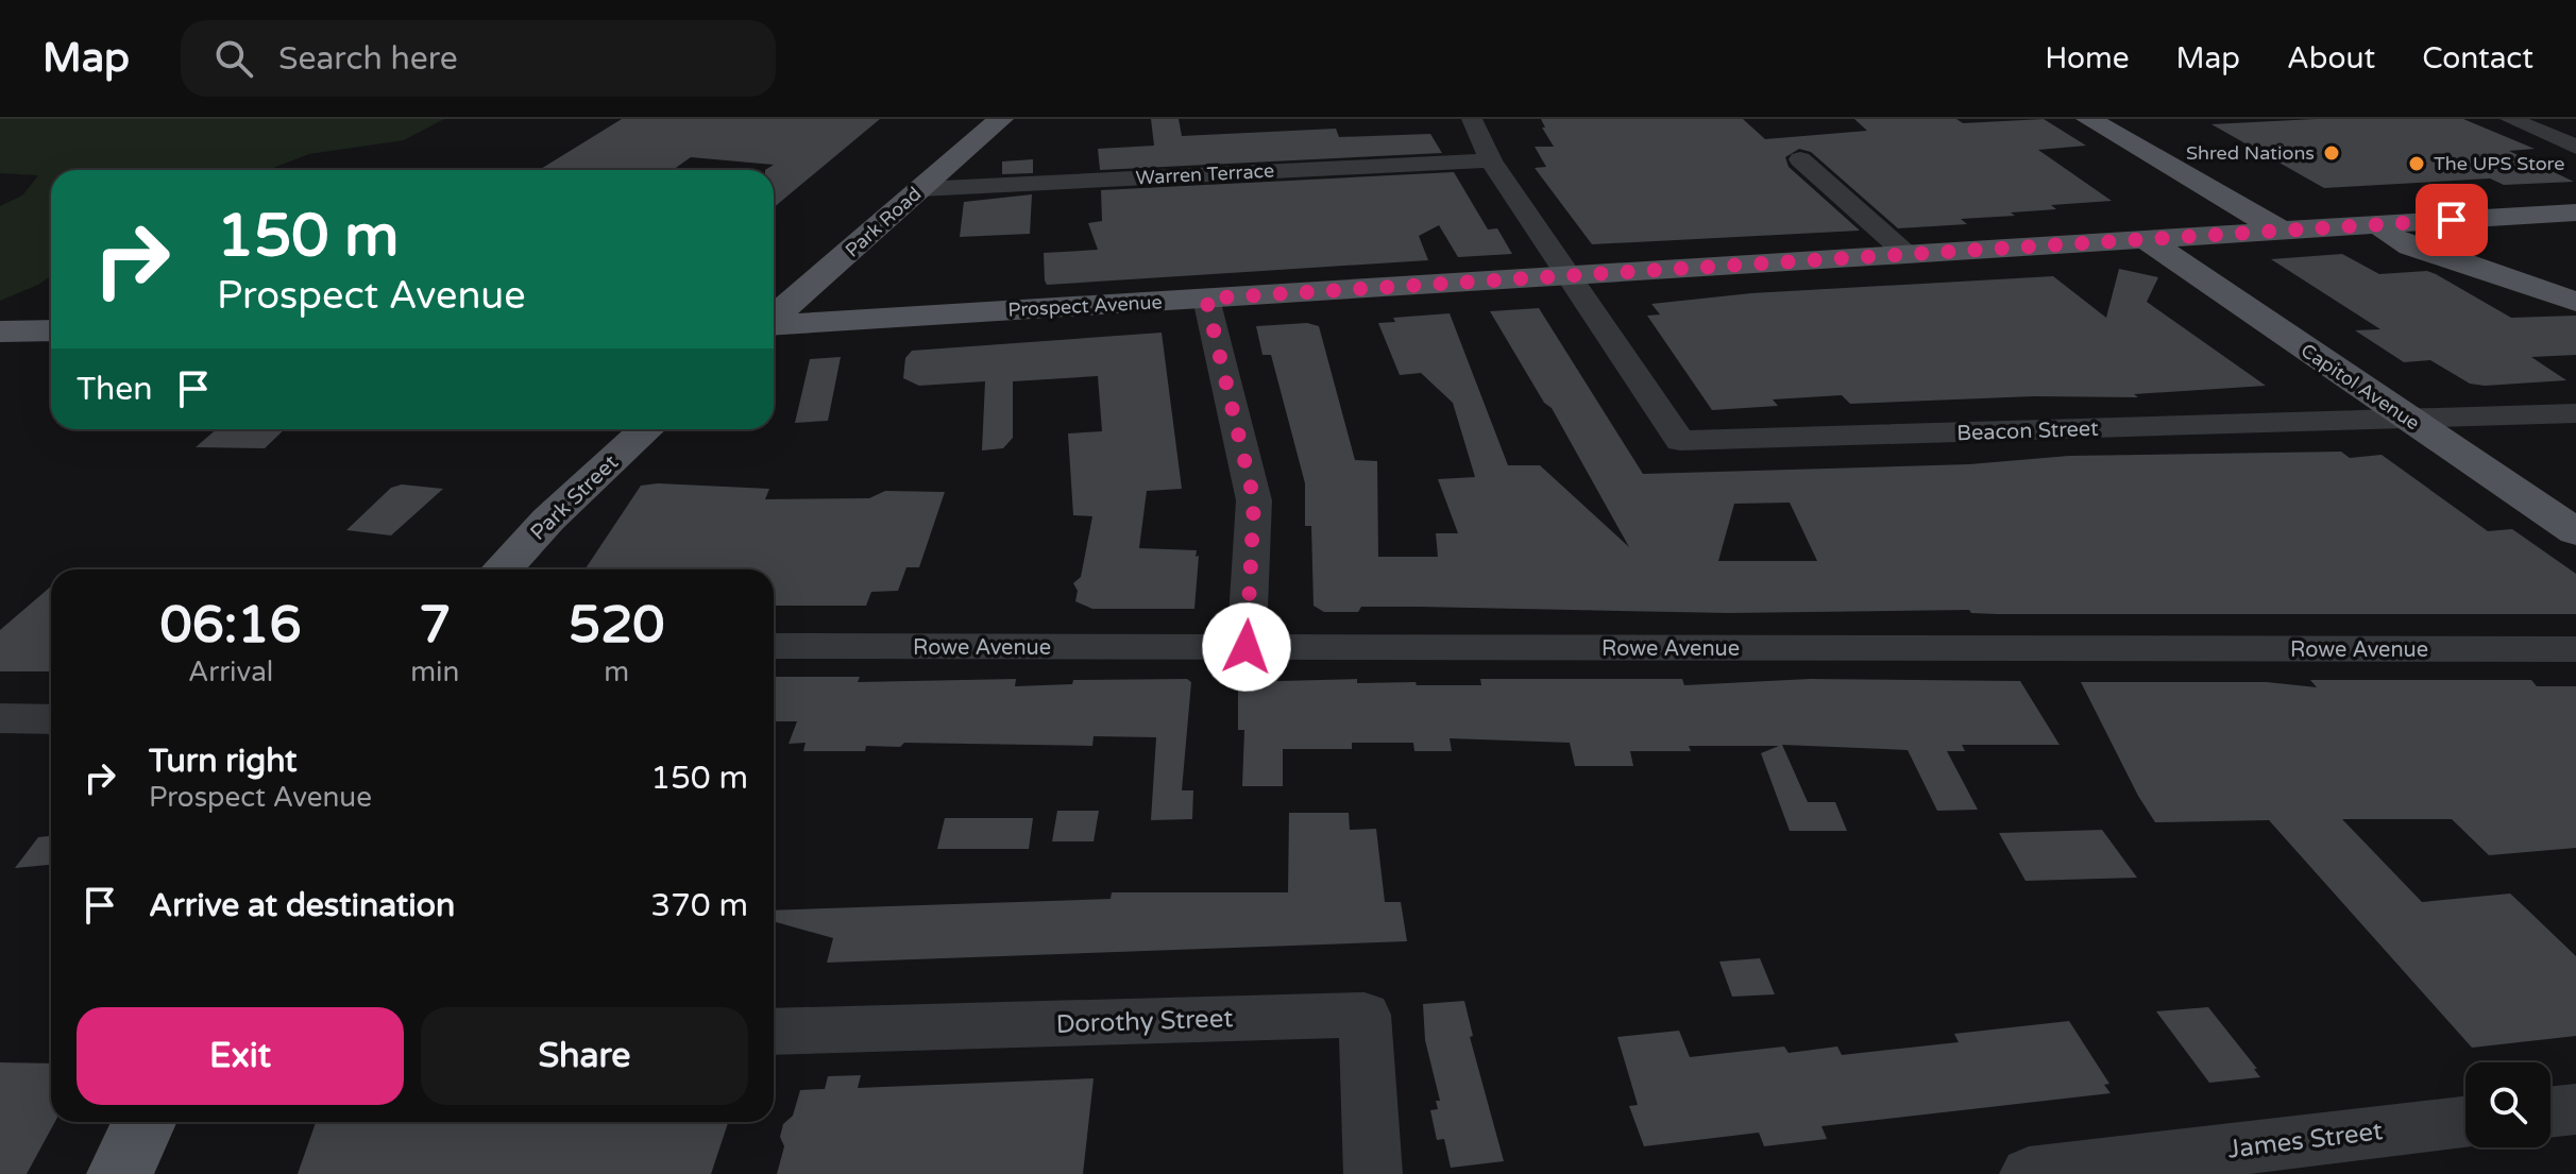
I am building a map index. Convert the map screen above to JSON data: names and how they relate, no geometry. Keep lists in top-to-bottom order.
{
  "streets": {
    "main road": [
      "Park Road",
      "Prospect Avenue",
      "Capitol Avenue",
      "Park Street"
    ],
    "street": [
      "Warren Terrace",
      "Beacon Street",
      "Rowe Avenue",
      "Dorothy Street",
      "James Street"
    ]
  },
  "crossings": [
    ["Warren Terrace", "Park Road"],
    ["Prospect Avenue", "Capitol Avenue"],
    ["Prospect Avenue", "Beacon Street"],
    ["Capitol Avenue", "Beacon Street"]
  ],
  "places": ["Shred Nations", "The UPS Store"],
  "page": {
    "header": "Map",
    "search": "Search here",
    "nav": [
      "Home",
      "Map",
      "About",
      "Contact"
    ],
    "turn": ["150 m", "Prospect Avenue"],
    "then": "Then",
    "eta": [
      "06:16",
      "Arrival",
      "7",
      "min",
      "520",
      "m"
    ],
    "list": [
      {
        "name": "Turn right",
        "note": "Prospect Avenue",
        "value": "150 m"
      },
      {
        "name": "Arrive at destination",
        "value": "370 m"
      }
    ],
    "buttons": ["Exit", "Share"]
  }
}
